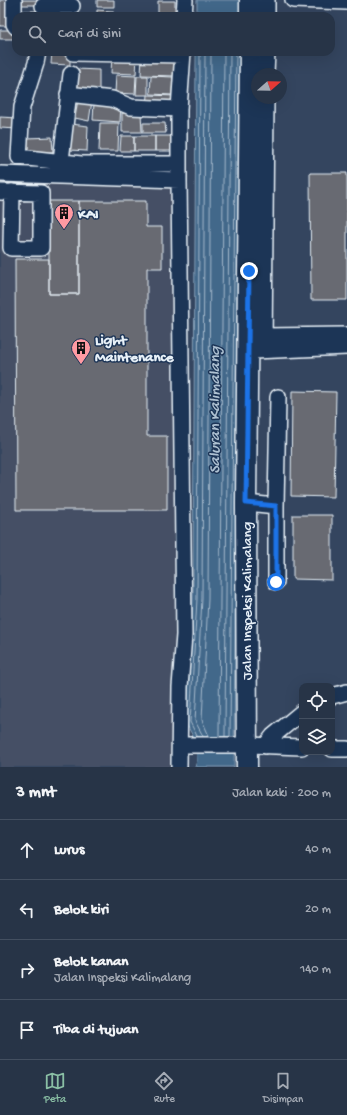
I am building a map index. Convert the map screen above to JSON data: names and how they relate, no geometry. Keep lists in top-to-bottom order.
{
  "streets": {
    "main road": ["Jalan Inspeksi Kalimalang"]
  },
  "water": ["Saluran Kalimalang"],
  "places": {
    "building": ["KAI", "Light Maintenance"]
  },
  "north": "right",
  "page": {
    "search": "Cari di sini",
    "heading": ["3 mnt", "Jalan kaki · 200 m"],
    "list": [
      ["Lurus", "40 m"],
      ["Belok kiri", "20 m"],
      ["Belok kanan", "Jalan Inspeksi Kalimalang", "140 m"],
      "Tiba di tujuan"
    ],
    "nav": ["Peta", "Rute", "Disimpan"]
  }
}
